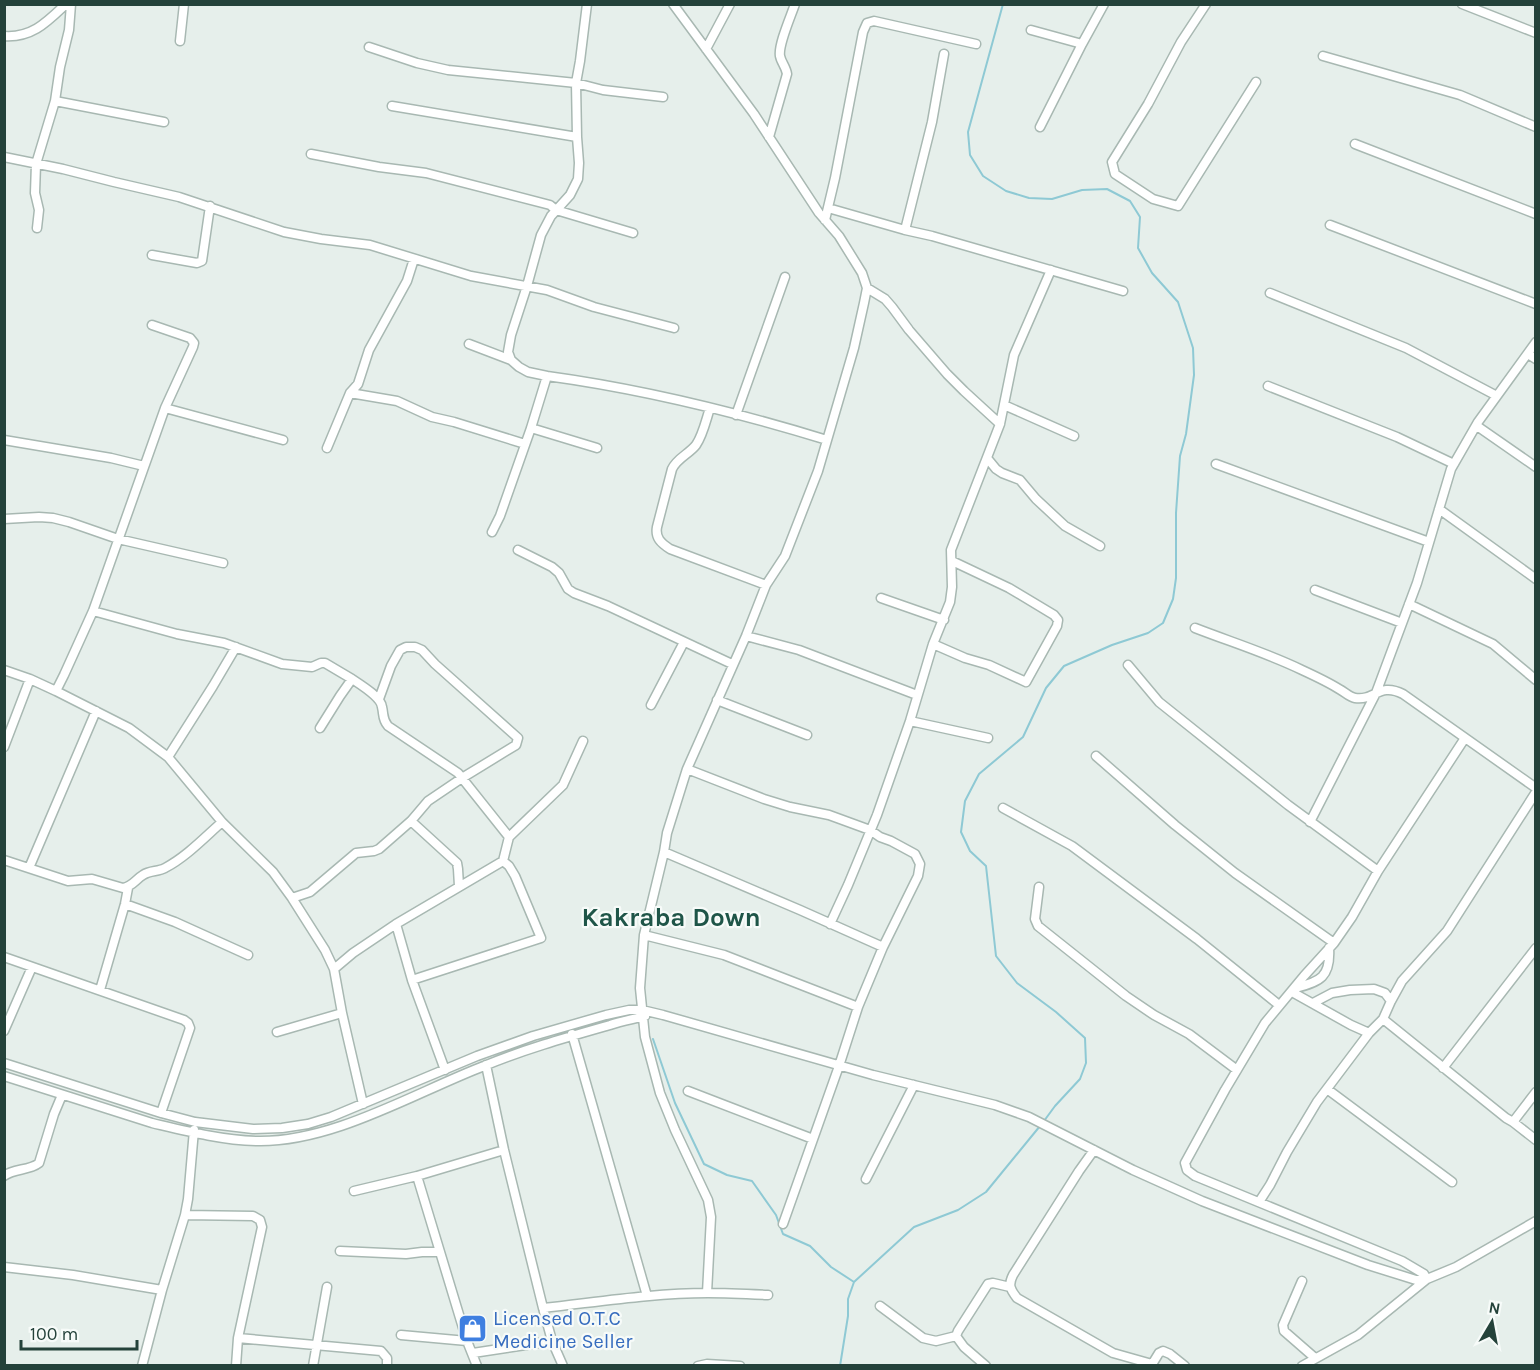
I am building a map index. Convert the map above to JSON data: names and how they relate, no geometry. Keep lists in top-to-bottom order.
{
  "districts": ["Kakraba Down"],
  "places": {
    "shop": ["Licensed O.T.C Medicine Seller"]
  },
  "scale_bar": "100 m",
  "north": "top"
}
